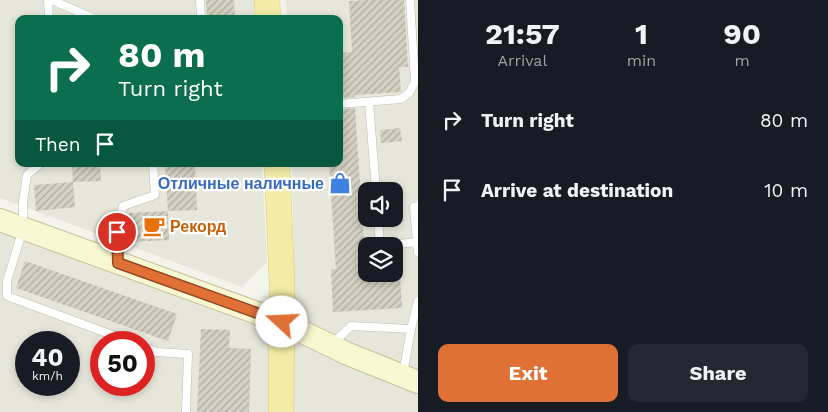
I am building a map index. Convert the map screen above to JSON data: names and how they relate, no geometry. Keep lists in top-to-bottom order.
{
  "places": {
    "shop": ["Отличные наличные"],
    "cafe": ["Рекорд"]
  },
  "page": {
    "eta": [
      "21:57",
      "Arrival",
      "1",
      "min",
      "90",
      "m"
    ],
    "turn": ["80 m", "Turn right"],
    "list": [
      {
        "name": "Turn right",
        "value": "80 m"
      },
      {
        "name": "Arrive at destination",
        "value": "10 m"
      }
    ],
    "then": "Then",
    "speed": "40 km/h",
    "limit": "50",
    "buttons": ["Exit", "Share"]
  }
}
